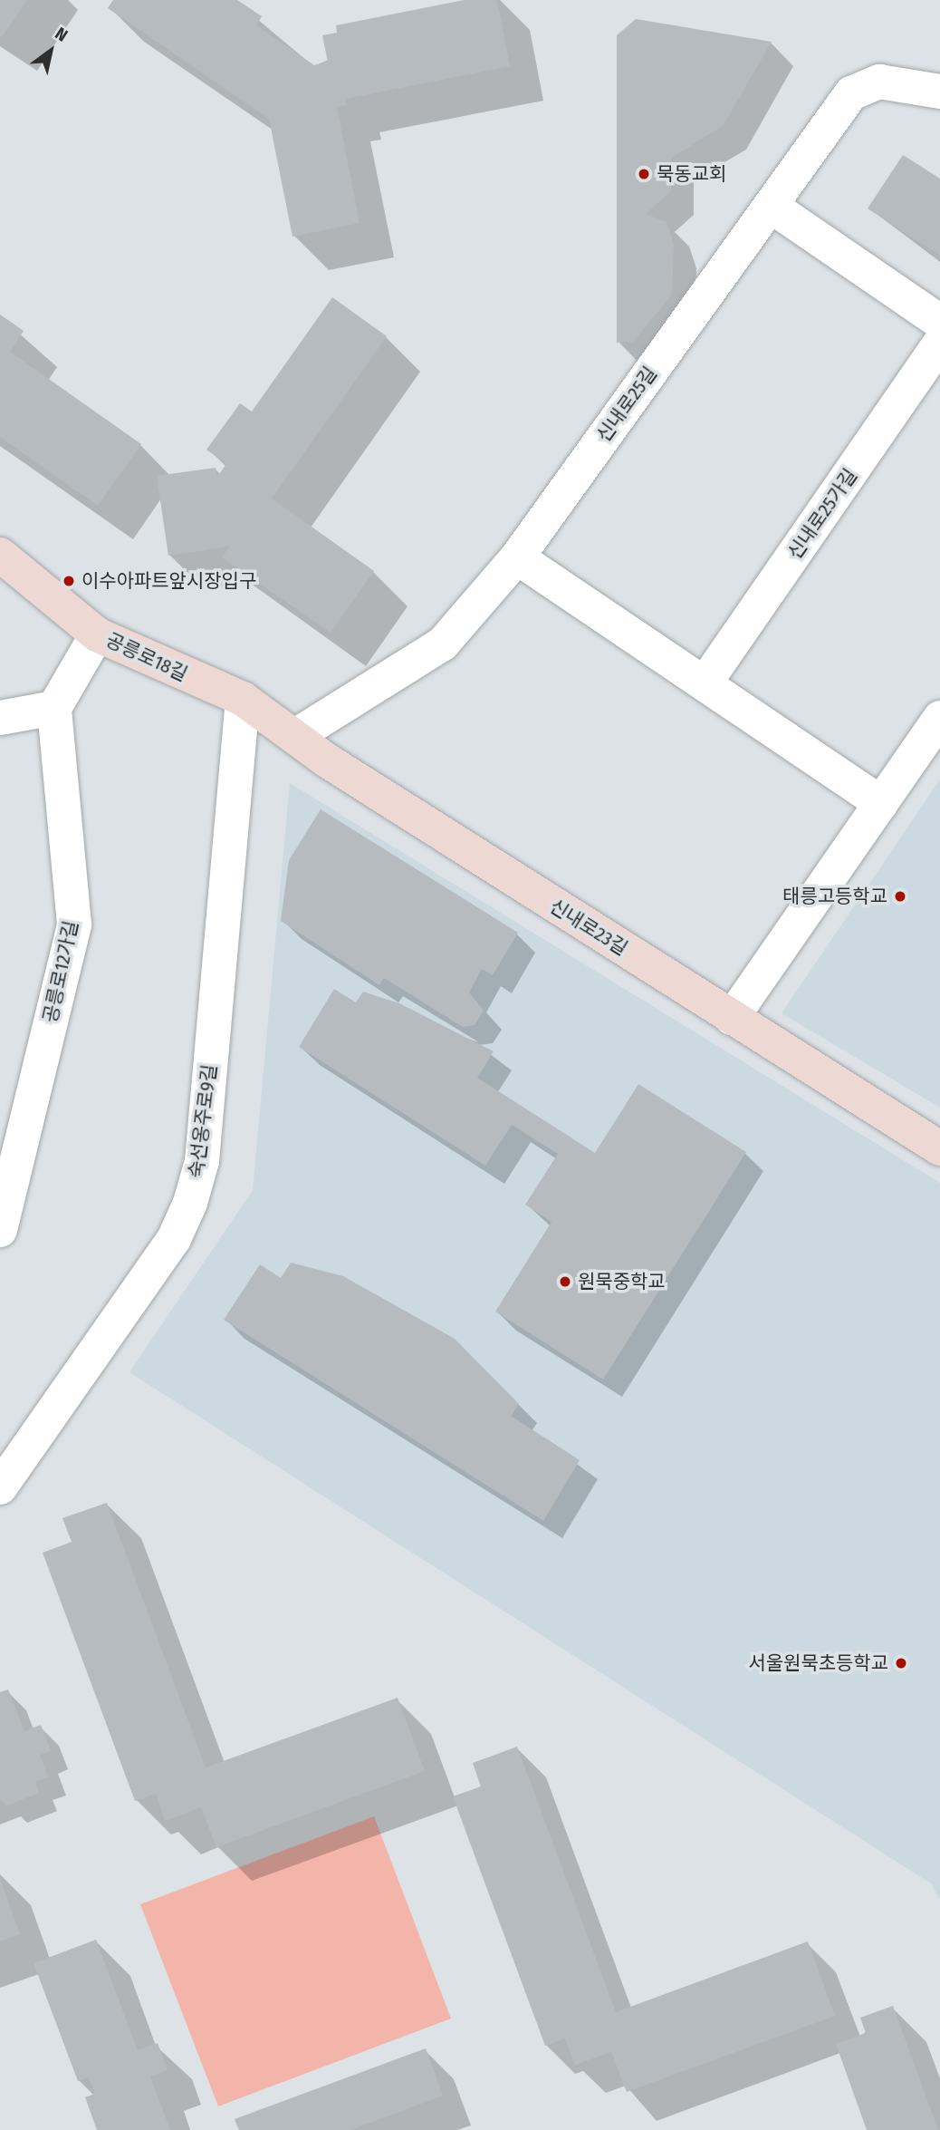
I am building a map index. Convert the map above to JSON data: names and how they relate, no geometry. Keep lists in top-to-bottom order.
{
  "streets": {
    "street": [
      "신내로25길",
      "신내로25가길",
      "공릉로18길",
      "신내로23길",
      "공릉로12가길",
      "숙선옹주로9길"
    ]
  },
  "crossings": [
    ["신내로25길", "신내로23길"],
    ["공릉로18길", "신내로23길"],
    ["공릉로18길", "숙선옹주로9길"],
    ["신내로23길", "숙선옹주로9길"]
  ],
  "places": [
    "묵동교회",
    "이수아파트앞시장입구",
    "태릉고등학교",
    "원묵중학교",
    "서울원묵초등학교"
  ],
  "north": "top right"
}
